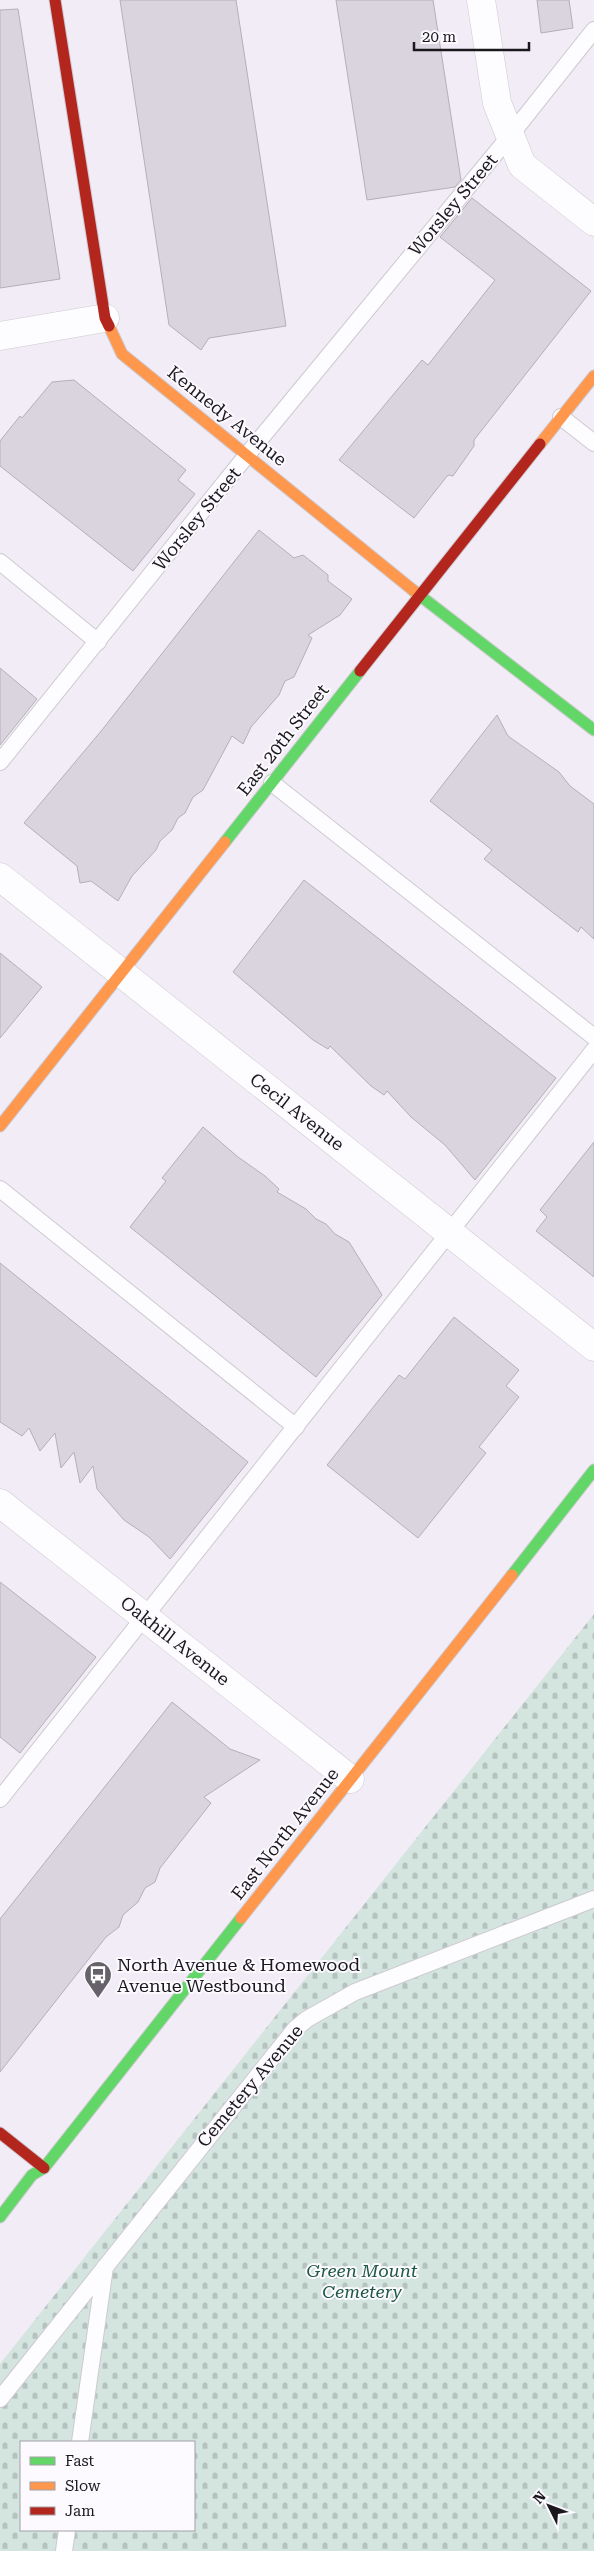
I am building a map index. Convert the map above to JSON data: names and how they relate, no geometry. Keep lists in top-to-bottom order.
{
  "streets": {
    "street": [
      "Kennedy Avenue",
      "East 20th Street",
      "Cecil Avenue",
      "Oakhill Avenue",
      "East North Avenue"
    ],
    "lane": ["Worsley Street", "Cemetery Avenue"]
  },
  "crossings": [
    ["Worsley Street", "Kennedy Avenue"],
    ["Kennedy Avenue", "East 20th Street"],
    ["East 20th Street", "Cecil Avenue"],
    ["Oakhill Avenue", "East North Avenue"]
  ],
  "parks": ["Green Mount Cemetery"],
  "places": {
    "bus stop": ["North Avenue & Homewood Avenue Westbound"]
  },
  "legend": ["Fast", "Slow", "Jam"],
  "scale_bar": "20 m",
  "north": "top left"
}
